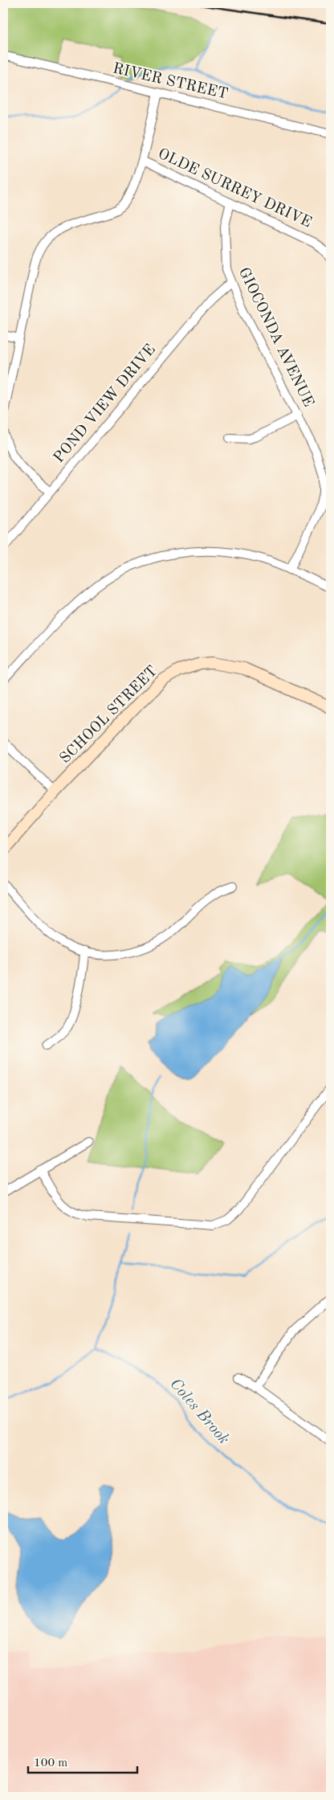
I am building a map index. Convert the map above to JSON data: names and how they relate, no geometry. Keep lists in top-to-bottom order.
{
  "streets": {
    "street": [
      "RIVER STREET",
      "OLDE SURREY DRIVE",
      "GIOCONDA AVENUE",
      "POND VIEW DRIVE",
      "SCHOOL STREET"
    ]
  },
  "crossings": [
    ["OLDE SURREY DRIVE", "GIOCONDA AVENUE"],
    ["GIOCONDA AVENUE", "POND VIEW DRIVE"]
  ],
  "water": ["Coles Brook"],
  "scale_bar": "100 m"
}
